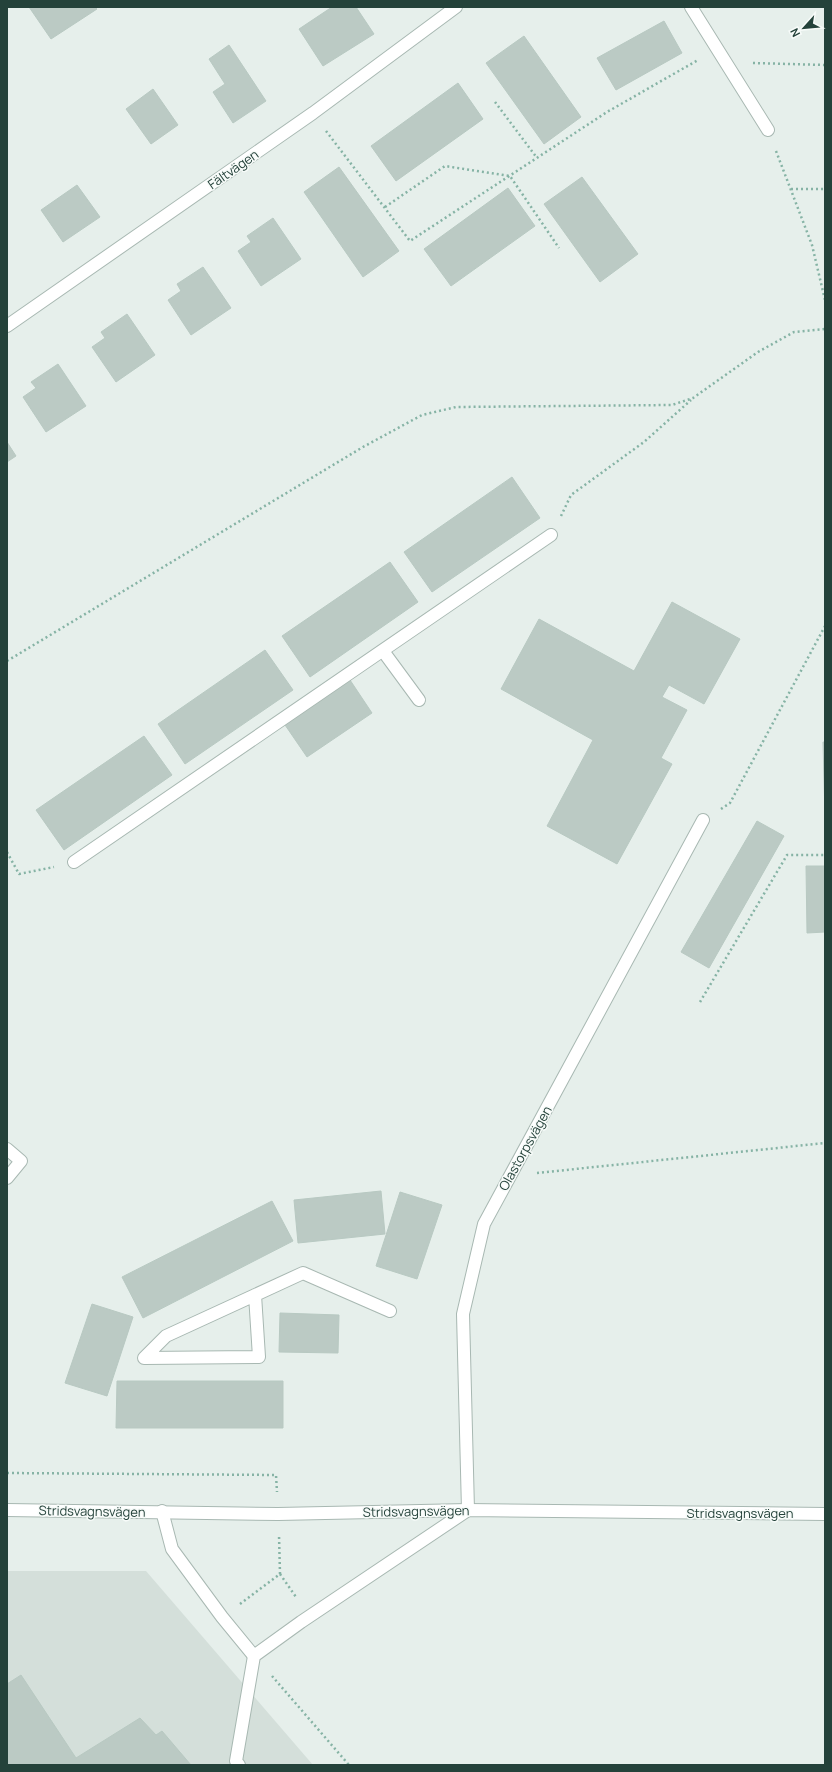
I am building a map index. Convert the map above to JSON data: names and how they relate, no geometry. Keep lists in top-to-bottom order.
{
  "streets": {
    "street": ["Fältvägen", "Olastorpsvägen", "Stridsvagnsvägen"]
  },
  "crossings": [
    ["Olastorpsvägen", "Stridsvagnsvägen"]
  ],
  "north": "bottom left"
}
